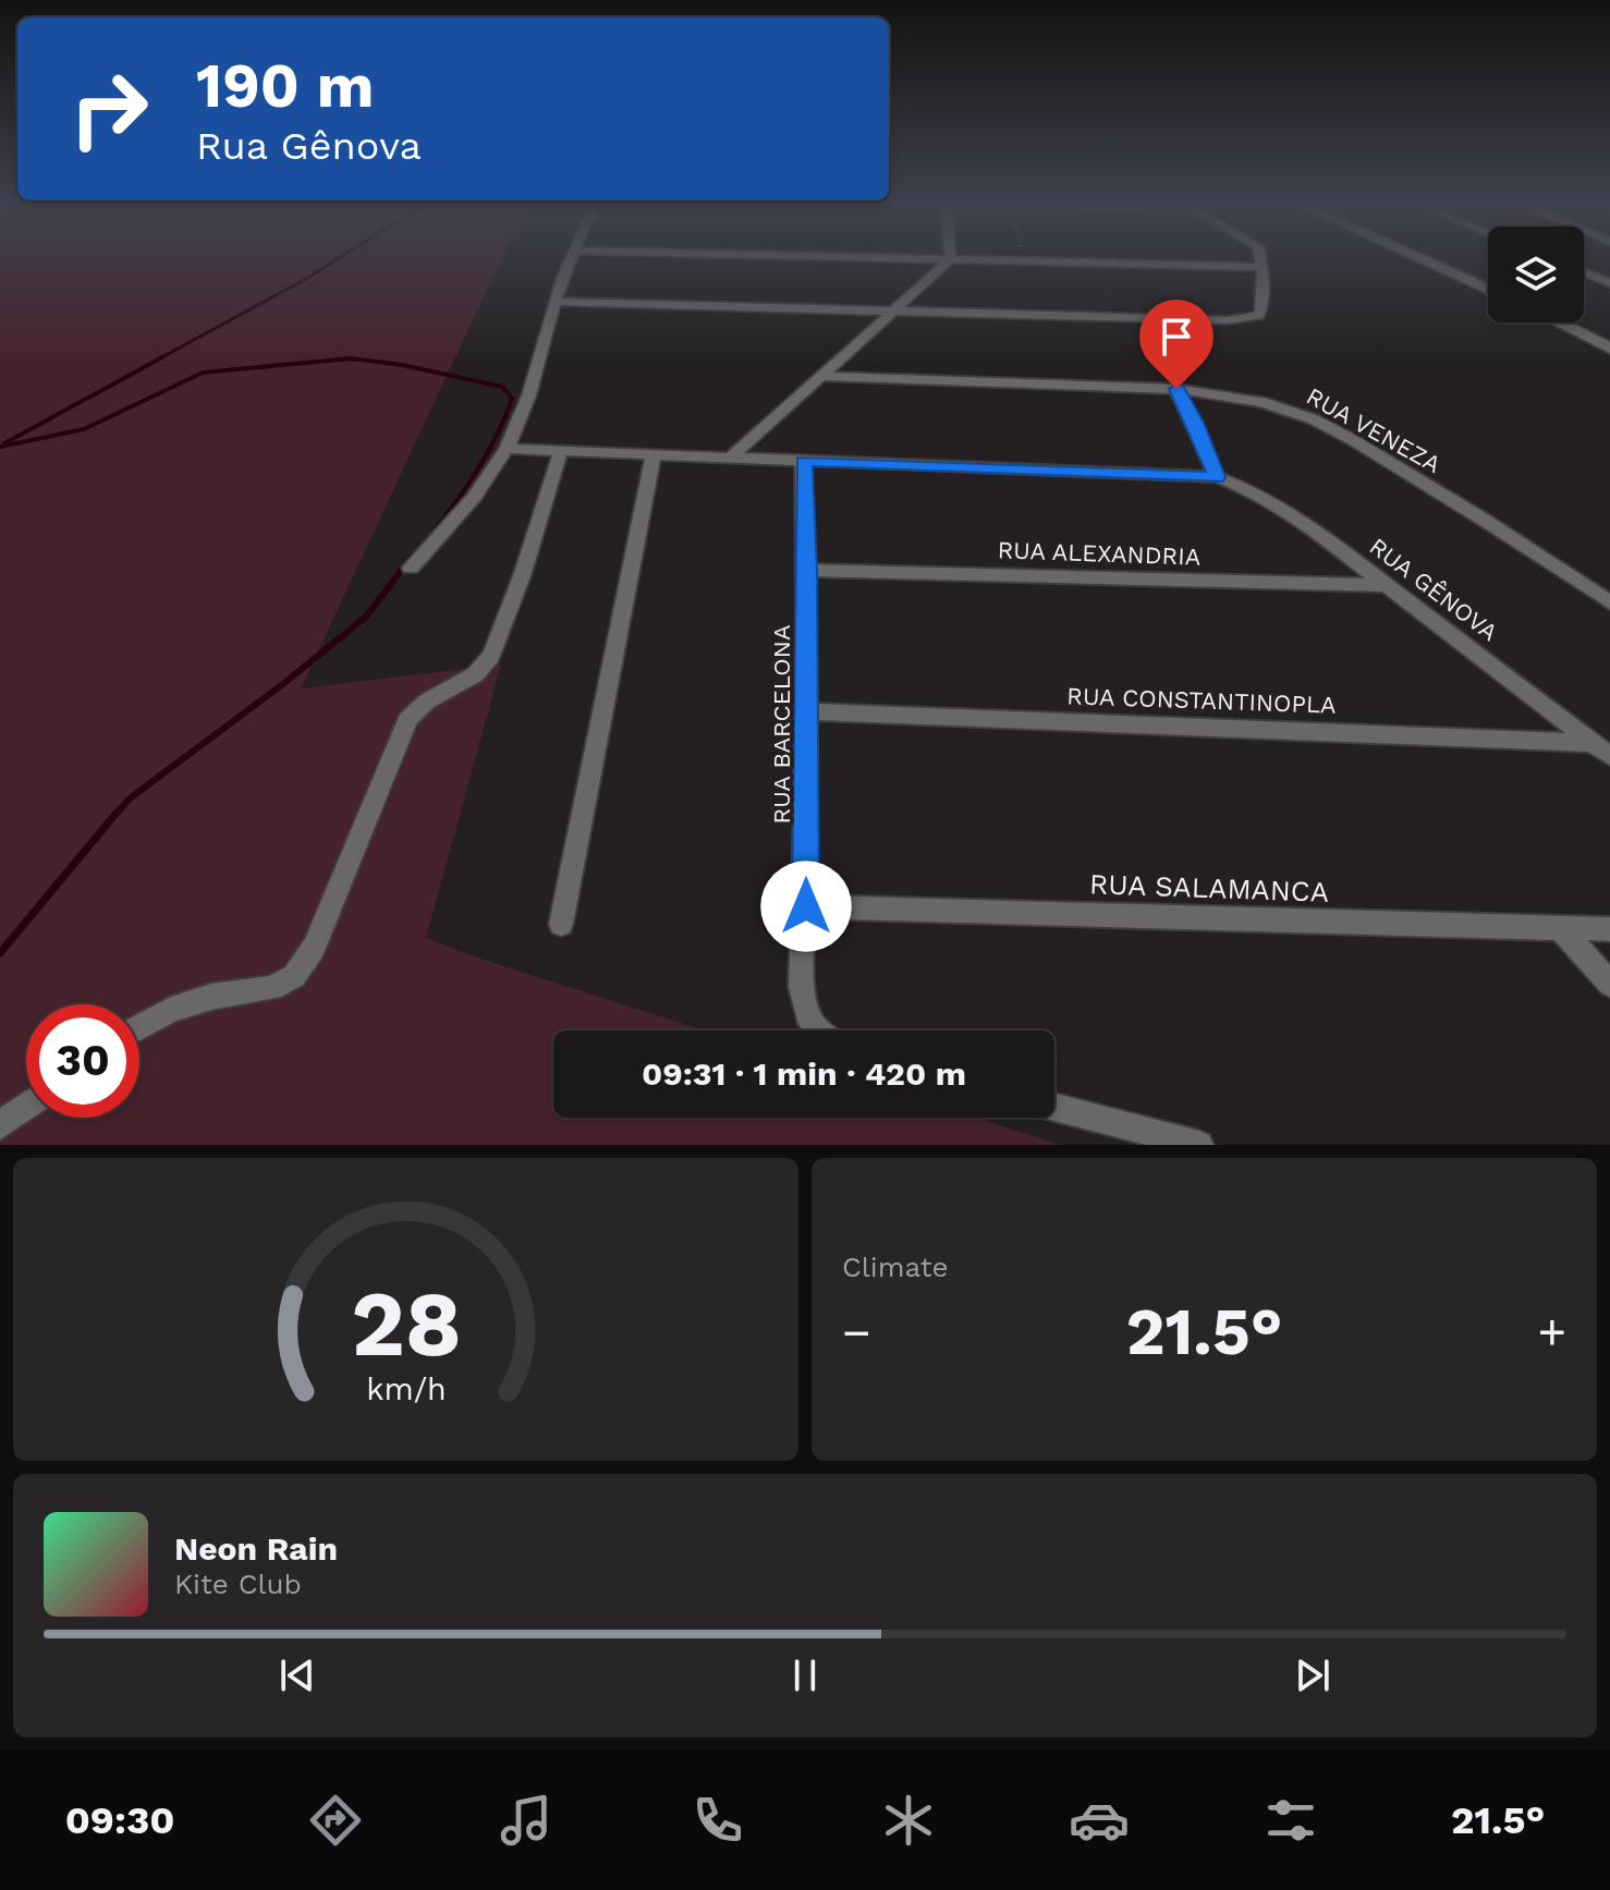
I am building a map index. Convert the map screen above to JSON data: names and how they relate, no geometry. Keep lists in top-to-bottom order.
{
  "streets": {
    "street": [
      "RUA VENEZA",
      "RUA ALEXANDRIA",
      "RUA GÊNOVA",
      "RUA CONSTANTINOPLA",
      "RUA BARCELONA",
      "RUA SALAMANCA"
    ]
  },
  "crossings": [
    ["RUA ALEXANDRIA", "RUA GÊNOVA"],
    ["RUA ALEXANDRIA", "RUA BARCELONA"],
    ["RUA GÊNOVA", "RUA CONSTANTINOPLA"],
    ["RUA GÊNOVA", "RUA BARCELONA"],
    ["RUA CONSTANTINOPLA", "RUA BARCELONA"],
    ["RUA BARCELONA", "RUA SALAMANCA"]
  ],
  "page": {
    "turn": ["190 m", "Rua Gênova"],
    "limit": "30",
    "trip": "09:31 · 1 min · 420 m",
    "tile": "Climate",
    "heat": ["−", "21.5°", "+"],
    "song": ["Neon Rain", "Kite Club"],
    "tabs": ["09:30", "21.5°"],
    "gauge": ["28", "km/h"]
  }
}
